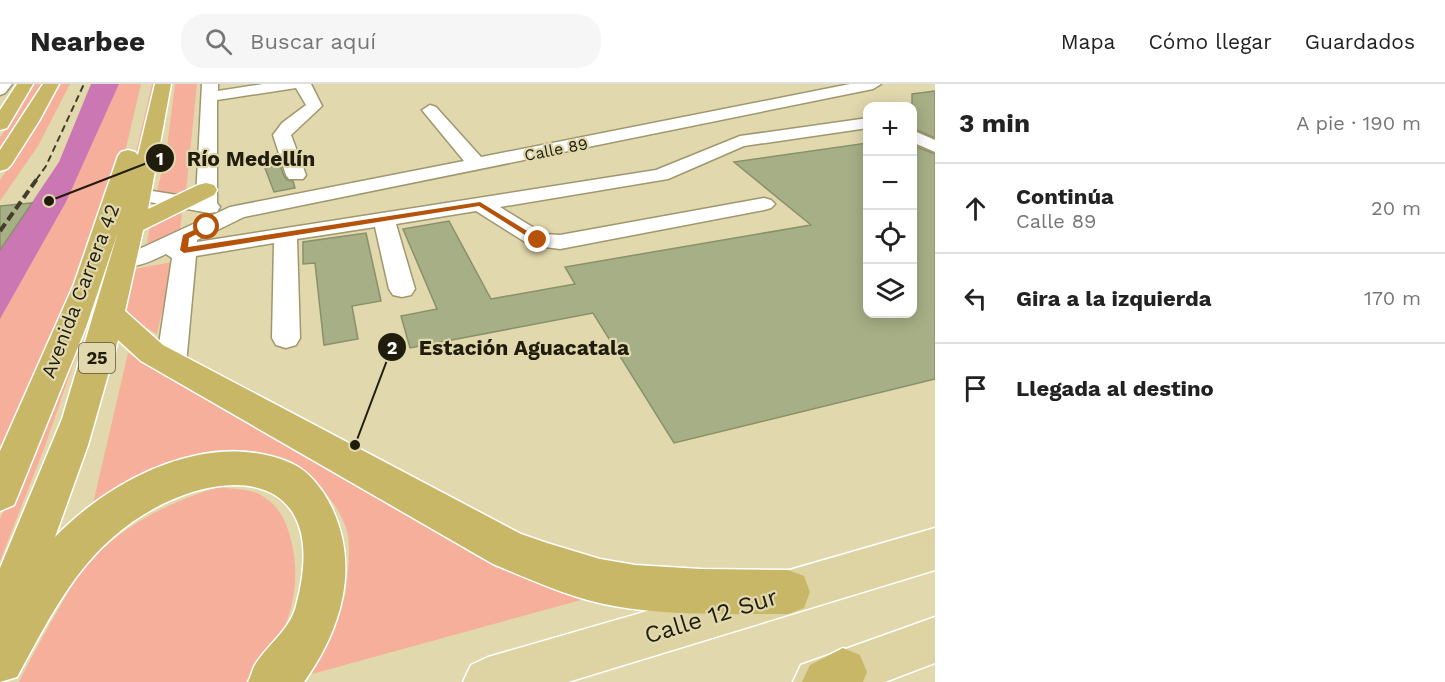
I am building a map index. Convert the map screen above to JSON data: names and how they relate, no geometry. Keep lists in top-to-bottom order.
{
  "streets": {
    "highway": ["Avenida Carrera 42", "25"],
    "main road": ["Calle 12 Sur"],
    "street": ["Calle 89"]
  },
  "places": ["Río Medellín", "Estación Aguacatala"],
  "page": {
    "header": "Nearbee",
    "search": "Buscar aquí",
    "nav": ["Mapa", "Cómo llegar", "Guardados"],
    "heading": ["3 min", "A pie · 190 m"],
    "map_buttons": ["+", "−"],
    "list": [
      ["Continúa", "Calle 89", "20 m"],
      ["Gira a la izquierda", "170 m"],
      "Llegada al destino"
    ]
  }
}
